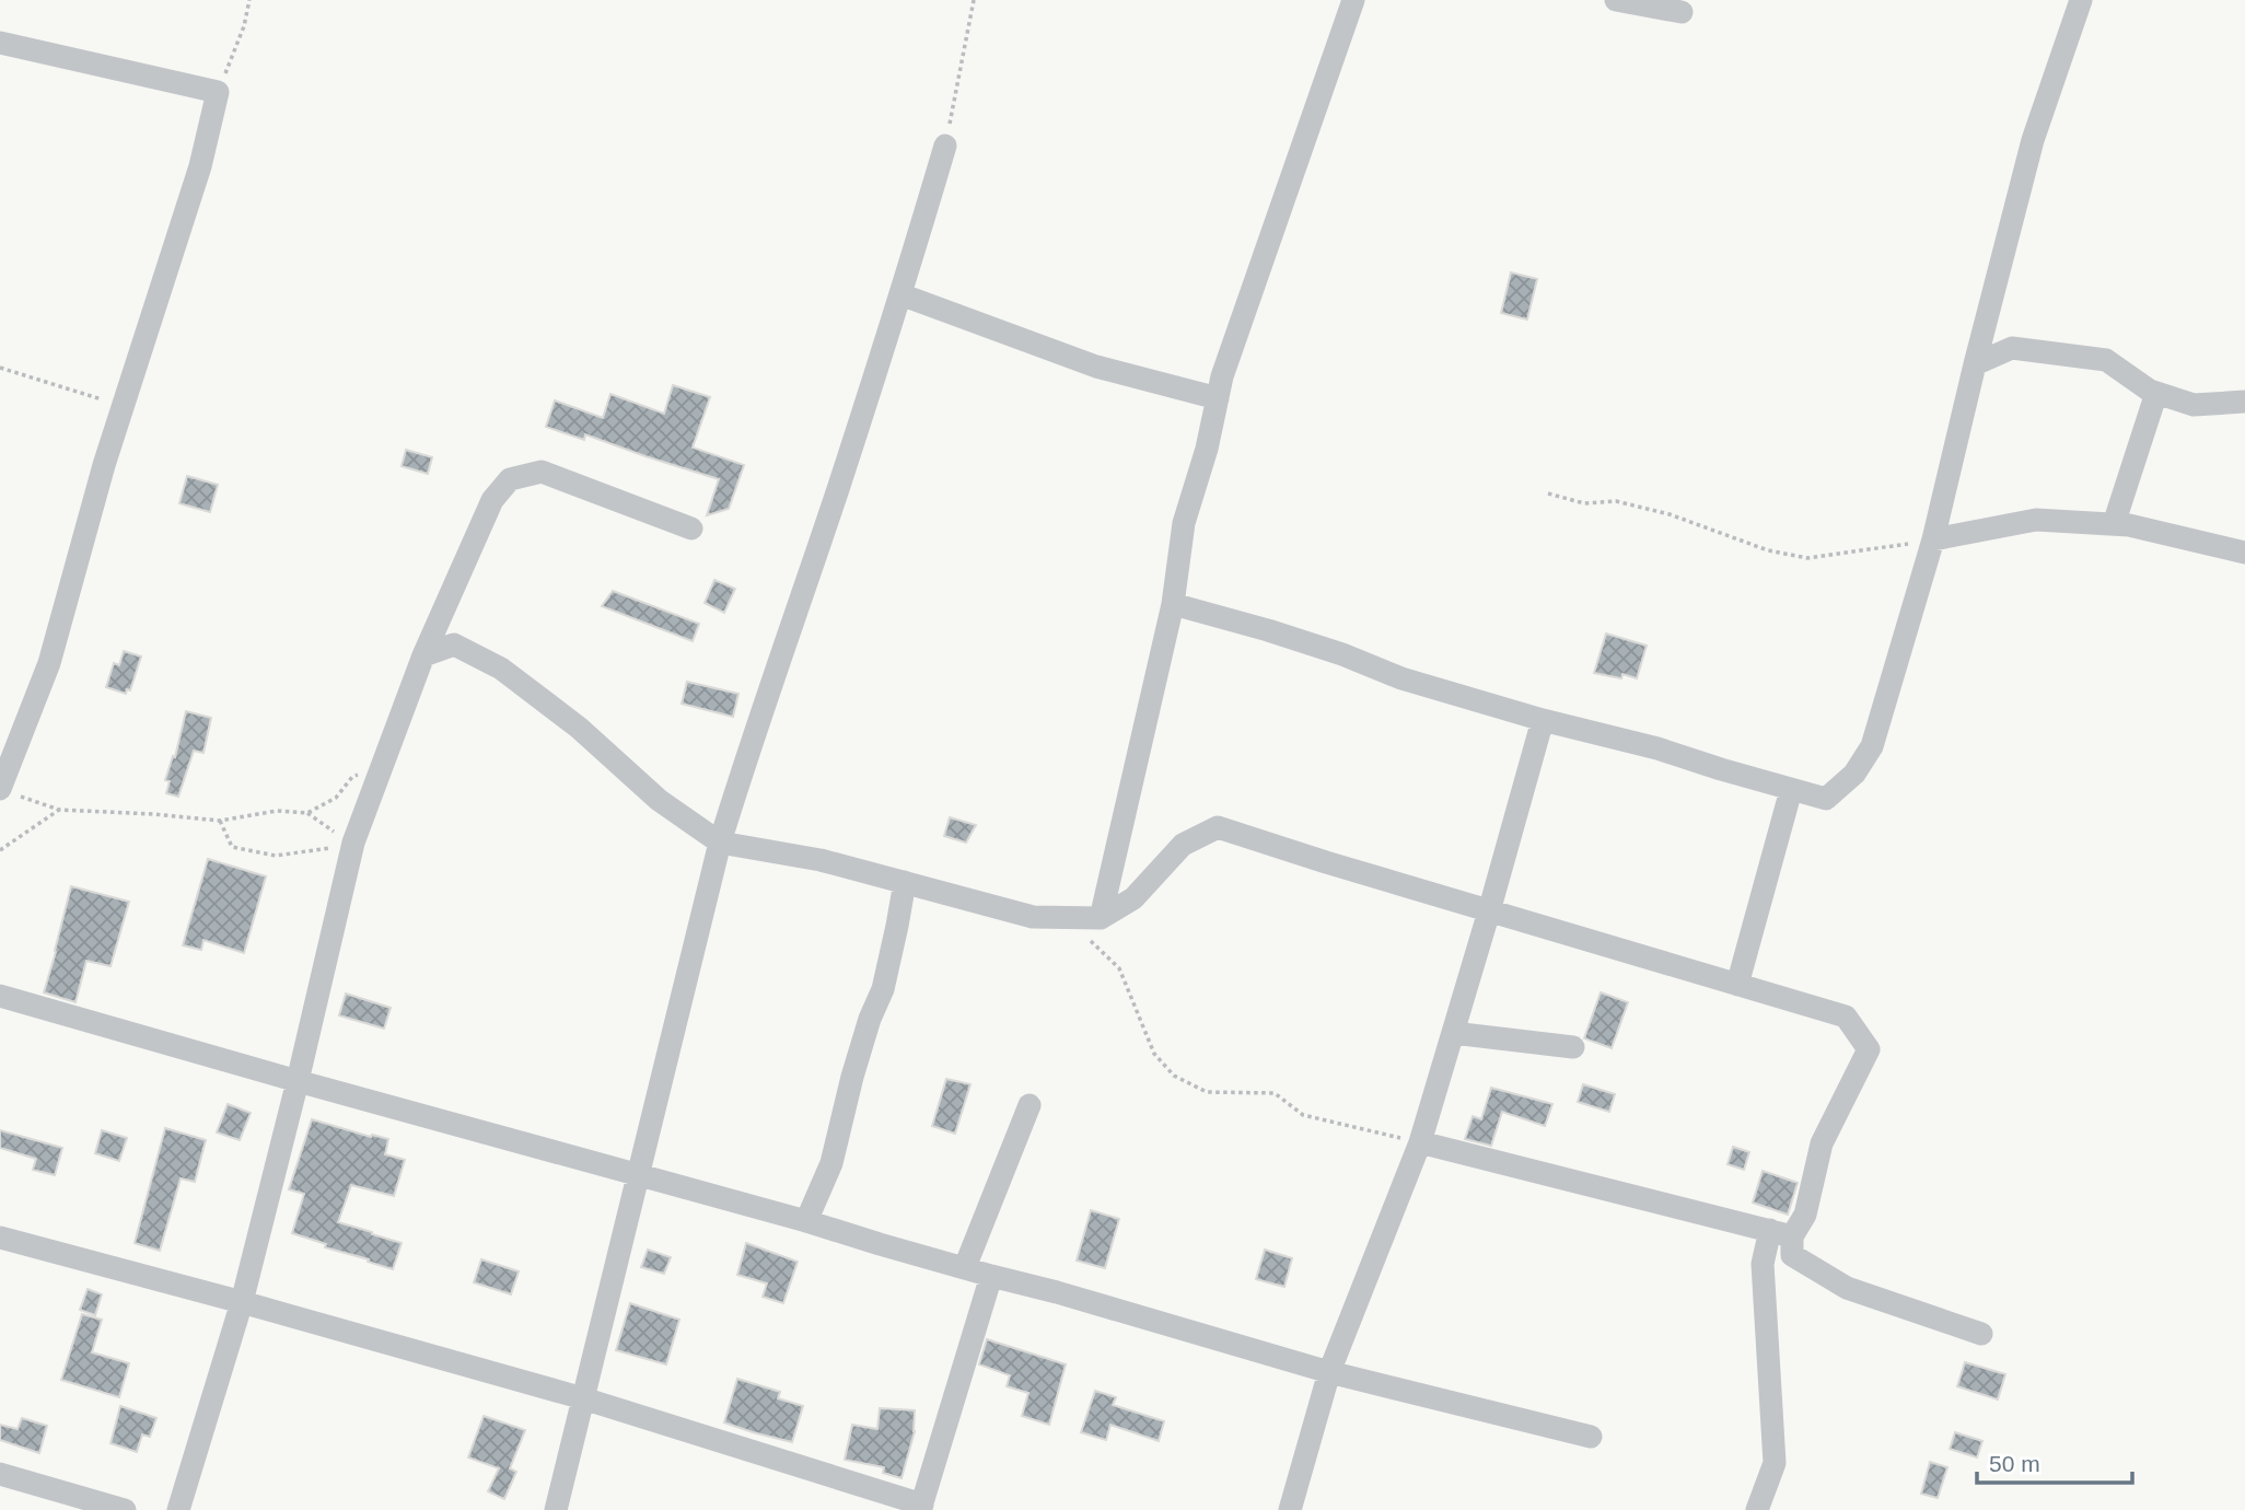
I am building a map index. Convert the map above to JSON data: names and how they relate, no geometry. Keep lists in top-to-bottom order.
{
  "scale_bar": "50 m"
}
